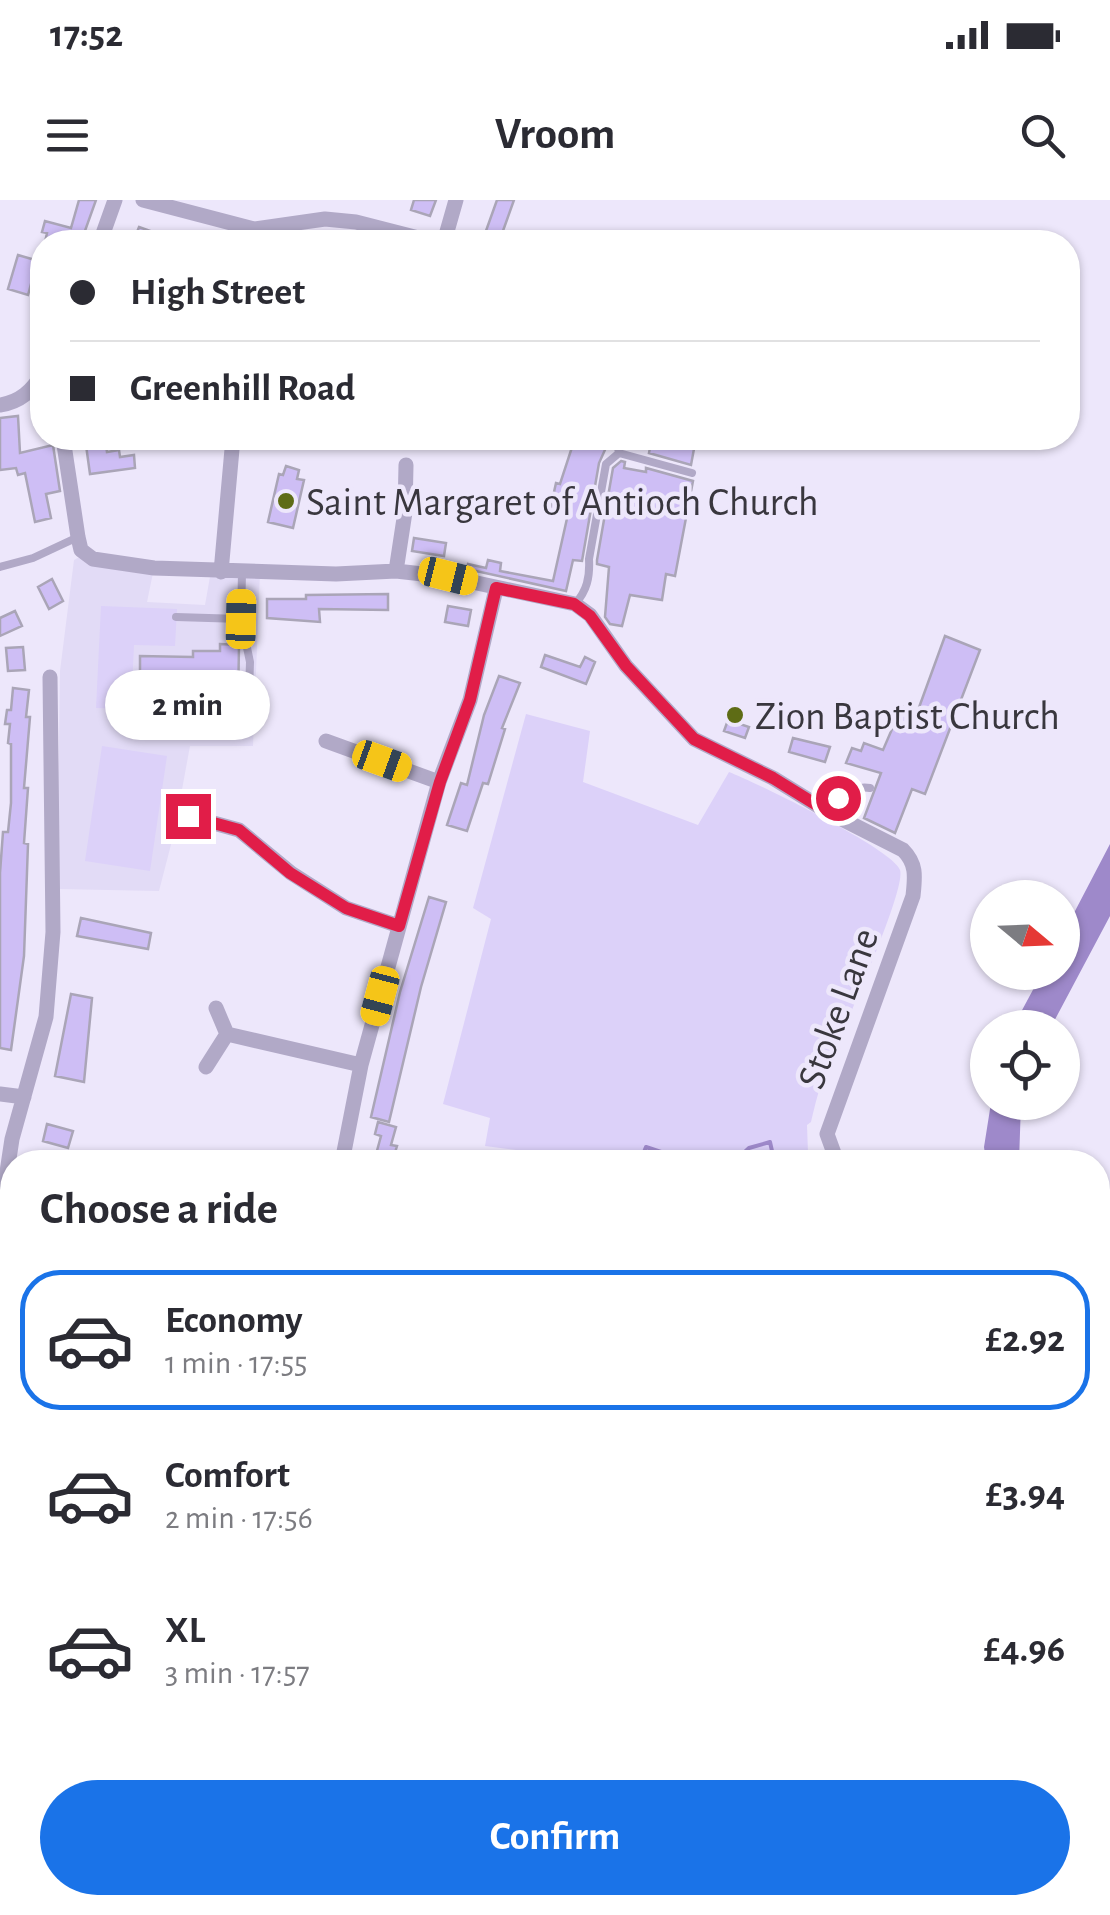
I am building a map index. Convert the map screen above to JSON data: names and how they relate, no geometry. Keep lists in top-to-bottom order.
{
  "streets": {
    "street": ["Stoke Lane"]
  },
  "places": ["Saint Margaret of Antioch Church", "Zion Baptist Church"],
  "north": "right",
  "page": {
    "status": "17:52",
    "header": "Vroom",
    "banner": ["High Street", "Greenhill Road"],
    "bubble": "2 min",
    "heading": "Choose a ride",
    "list": [
      {
        "name": "Economy",
        "note": "1 min · 17:55",
        "value": "£2.92"
      },
      {
        "name": "Comfort",
        "note": "2 min · 17:56",
        "value": "£3.94"
      },
      {
        "name": "XL",
        "note": "3 min · 17:57",
        "value": "£4.96"
      }
    ],
    "buttons": "Confirm"
  }
}
